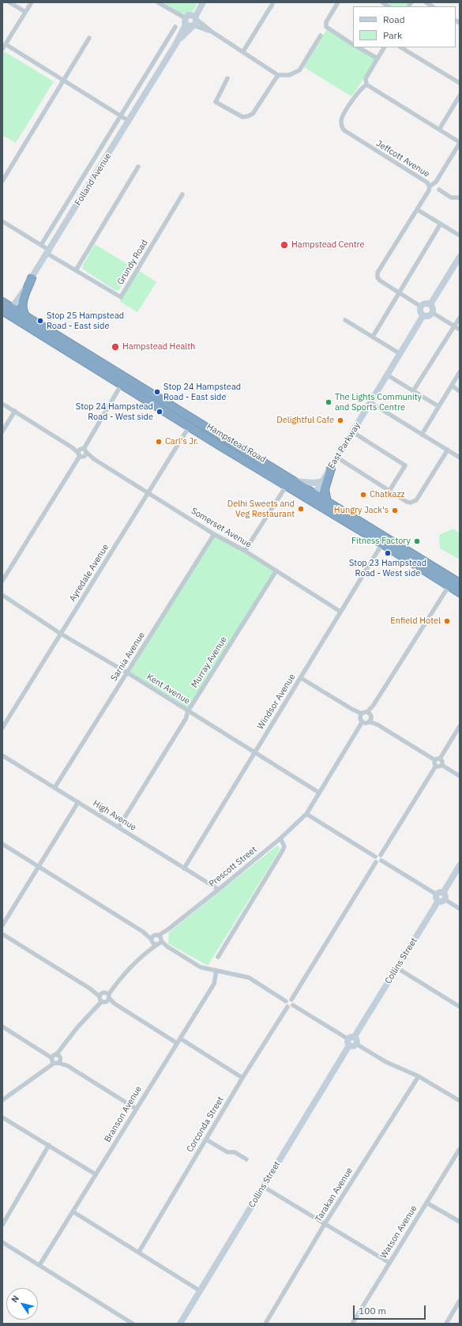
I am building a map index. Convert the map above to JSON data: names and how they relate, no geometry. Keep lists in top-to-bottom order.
{
  "streets": {
    "highway": ["Hampstead Road"],
    "street": [
      "Jeffcott Avenue",
      "Folland Avenue",
      "Grundy Road",
      "East Parkway",
      "Somerset Avenue",
      "Ayredale Avenue",
      "Sarnia Avenue",
      "Murray Avenue",
      "Kent Avenue",
      "Windsor Avenue",
      "High Avenue",
      "Prescott Street",
      "Collins Street",
      "Branson Avenue",
      "Corconda Street",
      "Tarakan Avenue",
      "Watson Avenue"
    ]
  },
  "crossings": [
    ["Jeffcott Avenue", "East Parkway"],
    ["Folland Avenue", "Grundy Road"],
    ["Folland Avenue", "Hampstead Road"],
    ["Hampstead Road", "East Parkway"],
    ["Hampstead Road", "Ayredale Avenue"],
    ["Hampstead Road", "Windsor Avenue"],
    ["Somerset Avenue", "Ayredale Avenue"],
    ["Somerset Avenue", "Sarnia Avenue"],
    ["Somerset Avenue", "Murray Avenue"],
    ["Somerset Avenue", "Windsor Avenue"],
    ["Ayredale Avenue", "Kent Avenue"],
    ["Sarnia Avenue", "Kent Avenue"],
    ["Sarnia Avenue", "High Avenue"],
    ["Murray Avenue", "Kent Avenue"],
    ["Murray Avenue", "High Avenue"],
    ["Kent Avenue", "Windsor Avenue"],
    ["Windsor Avenue", "High Avenue"],
    ["High Avenue", "Prescott Street"]
  ],
  "places": [
    "Hampstead Centre",
    "Stop 25 Hampstead Road - East side",
    "Hampstead Health",
    "Stop 24 Hampstead Road - East side",
    "The Lights Community and Sports Centre",
    "Stop 24 Hampstead Road - West side",
    "Delightful Cafe",
    "Carl's Jr.",
    "Chatkazz",
    "Delhi Sweets and Veg Restaurant",
    "Hungry Jack's",
    "Fitness Factory",
    "Stop 23 Hampstead Road - West side",
    "Enfield Hotel"
  ],
  "legend": ["Road", "Park"],
  "scale_bar": "100 m",
  "north": "top left"
}
